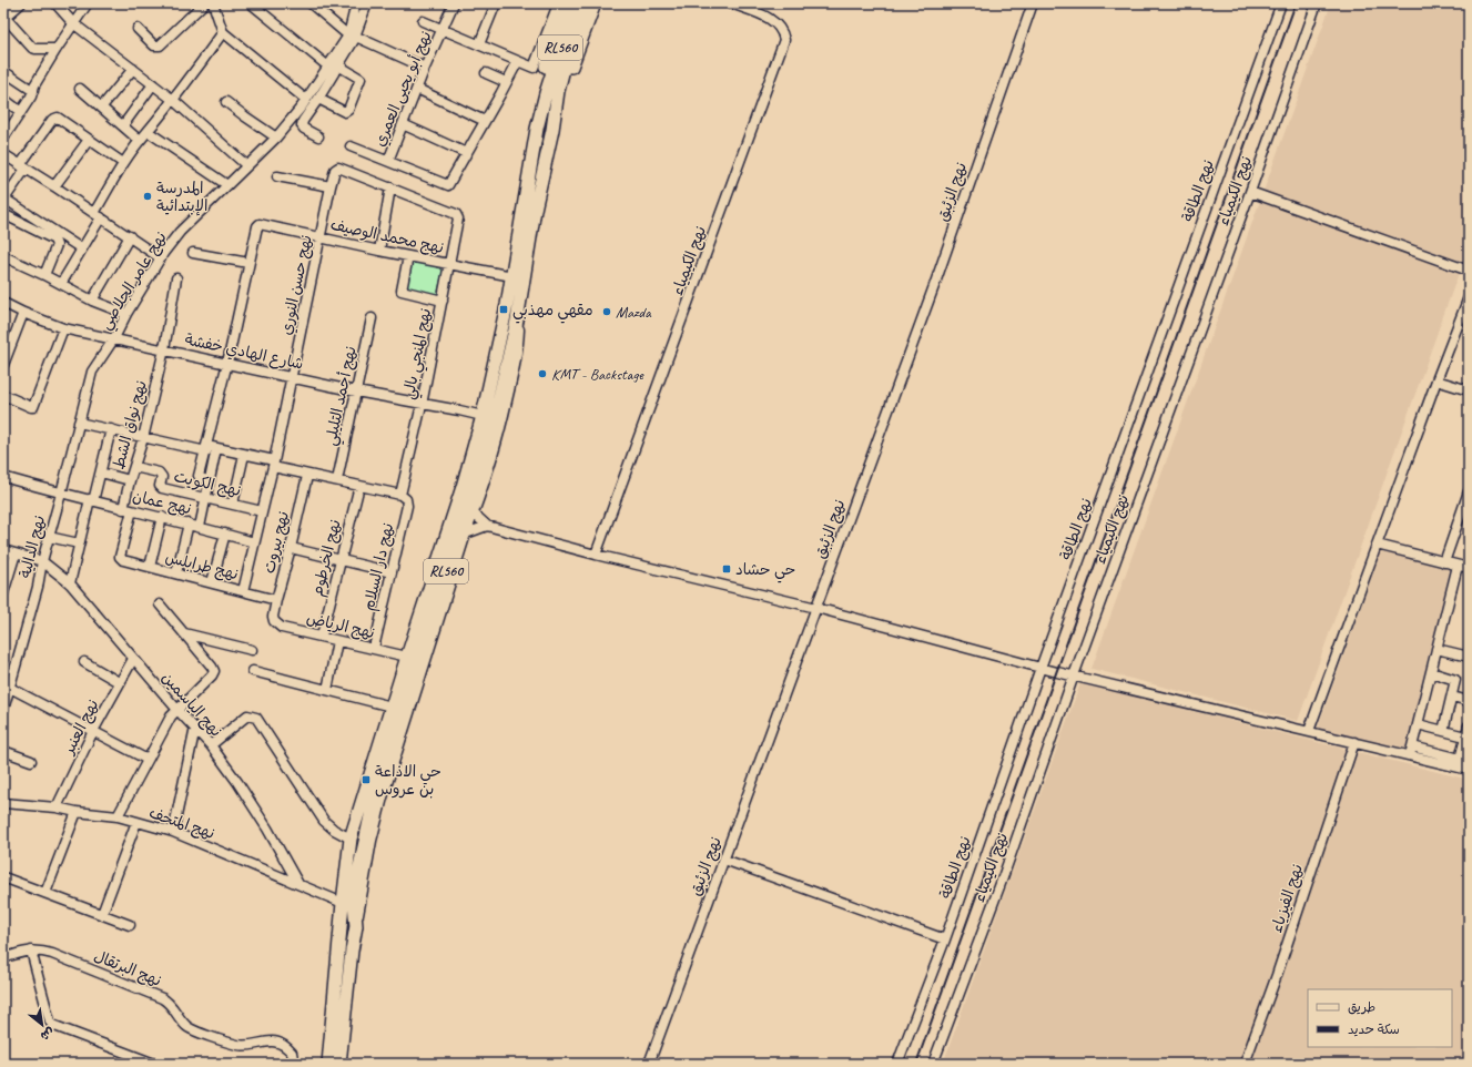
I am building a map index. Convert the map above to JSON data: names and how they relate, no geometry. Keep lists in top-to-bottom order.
{
  "streets": {
    "highway": ["RL560"],
    "street": [
      "نهج أبو يحيى العمري",
      "نهج الطاقة",
      "نهج الكيمياء",
      "نهج الزئبق",
      "نهج محمد الوصيف",
      "نهج عامر الجلاصي",
      "نهج حسن النوري",
      "شارع الهادي خفشة",
      "نهج المنجي بالي",
      "نهج أحمد التليلي",
      "نهج نواق الشط",
      "نهج الكويت",
      "نهج عمان",
      "نهج بيروت",
      "نهج الدالية",
      "نهج الخرطوم",
      "نهج طرابلس",
      "نهج دار السلام",
      "نهج الرياض",
      "نهج الياسمين",
      "نهج العنبر",
      "نهج المتحف",
      "نهج الفيزياء",
      "نهج البرتقال"
    ]
  },
  "crossings": [
    ["RL560", "نهج محمد الوصيف"],
    ["RL560", "شارع الهادي خفشة"],
    ["RL560", "نهج الرياض"],
    ["RL560", "نهج المتحف"],
    ["نهج محمد الوصيف", "نهج حسن النوري"],
    ["نهج محمد الوصيف", "نهج المنجي بالي"],
    ["نهج عامر الجلاصي", "شارع الهادي خفشة"],
    ["نهج عامر الجلاصي", "نهج عمان"],
    ["نهج عامر الجلاصي", "نهج الدالية"],
    ["نهج حسن النوري", "شارع الهادي خفشة"],
    ["نهج حسن النوري", "نهج المنجي بالي"],
    ["نهج حسن النوري", "نهج الكويت"],
    ["نهج حسن النوري", "نهج عمان"],
    ["نهج حسن النوري", "نهج طرابلس"],
    ["شارع الهادي خفشة", "نهج المنجي بالي"],
    ["شارع الهادي خفشة", "نهج أحمد التليلي"],
    ["شارع الهادي خفشة", "نهج نواق الشط"],
    ["نهج المنجي بالي", "نهج دار السلام"],
    ["نهج نواق الشط", "نهج الكويت"],
    ["نهج نواق الشط", "نهج عمان"],
    ["نهج نواق الشط", "نهج طرابلس"],
    ["نهج عمان", "نهج الدالية"],
    ["نهج بيروت", "نهج طرابلس"],
    ["نهج بيروت", "نهج الرياض"],
    ["نهج الدالية", "نهج الياسمين"],
    ["نهج الخرطوم", "نهج الرياض"],
    ["نهج دار السلام", "نهج الرياض"],
    ["نهج الياسمين", "نهج العنبر"],
    ["نهج الياسمين", "نهج المتحف"],
    ["نهج العنبر", "نهج المتحف"]
  ],
  "places": {
    "other": ["المدرسة الإبتدائية", "Mazda", "KMT - Backstage"],
    "transit": ["مقهي مهذبي", "حي حشاد", "حي الاذاعة بن عروس"]
  },
  "legend": ["طريق", "سكة حديد"],
  "north": "bottom right"
}
